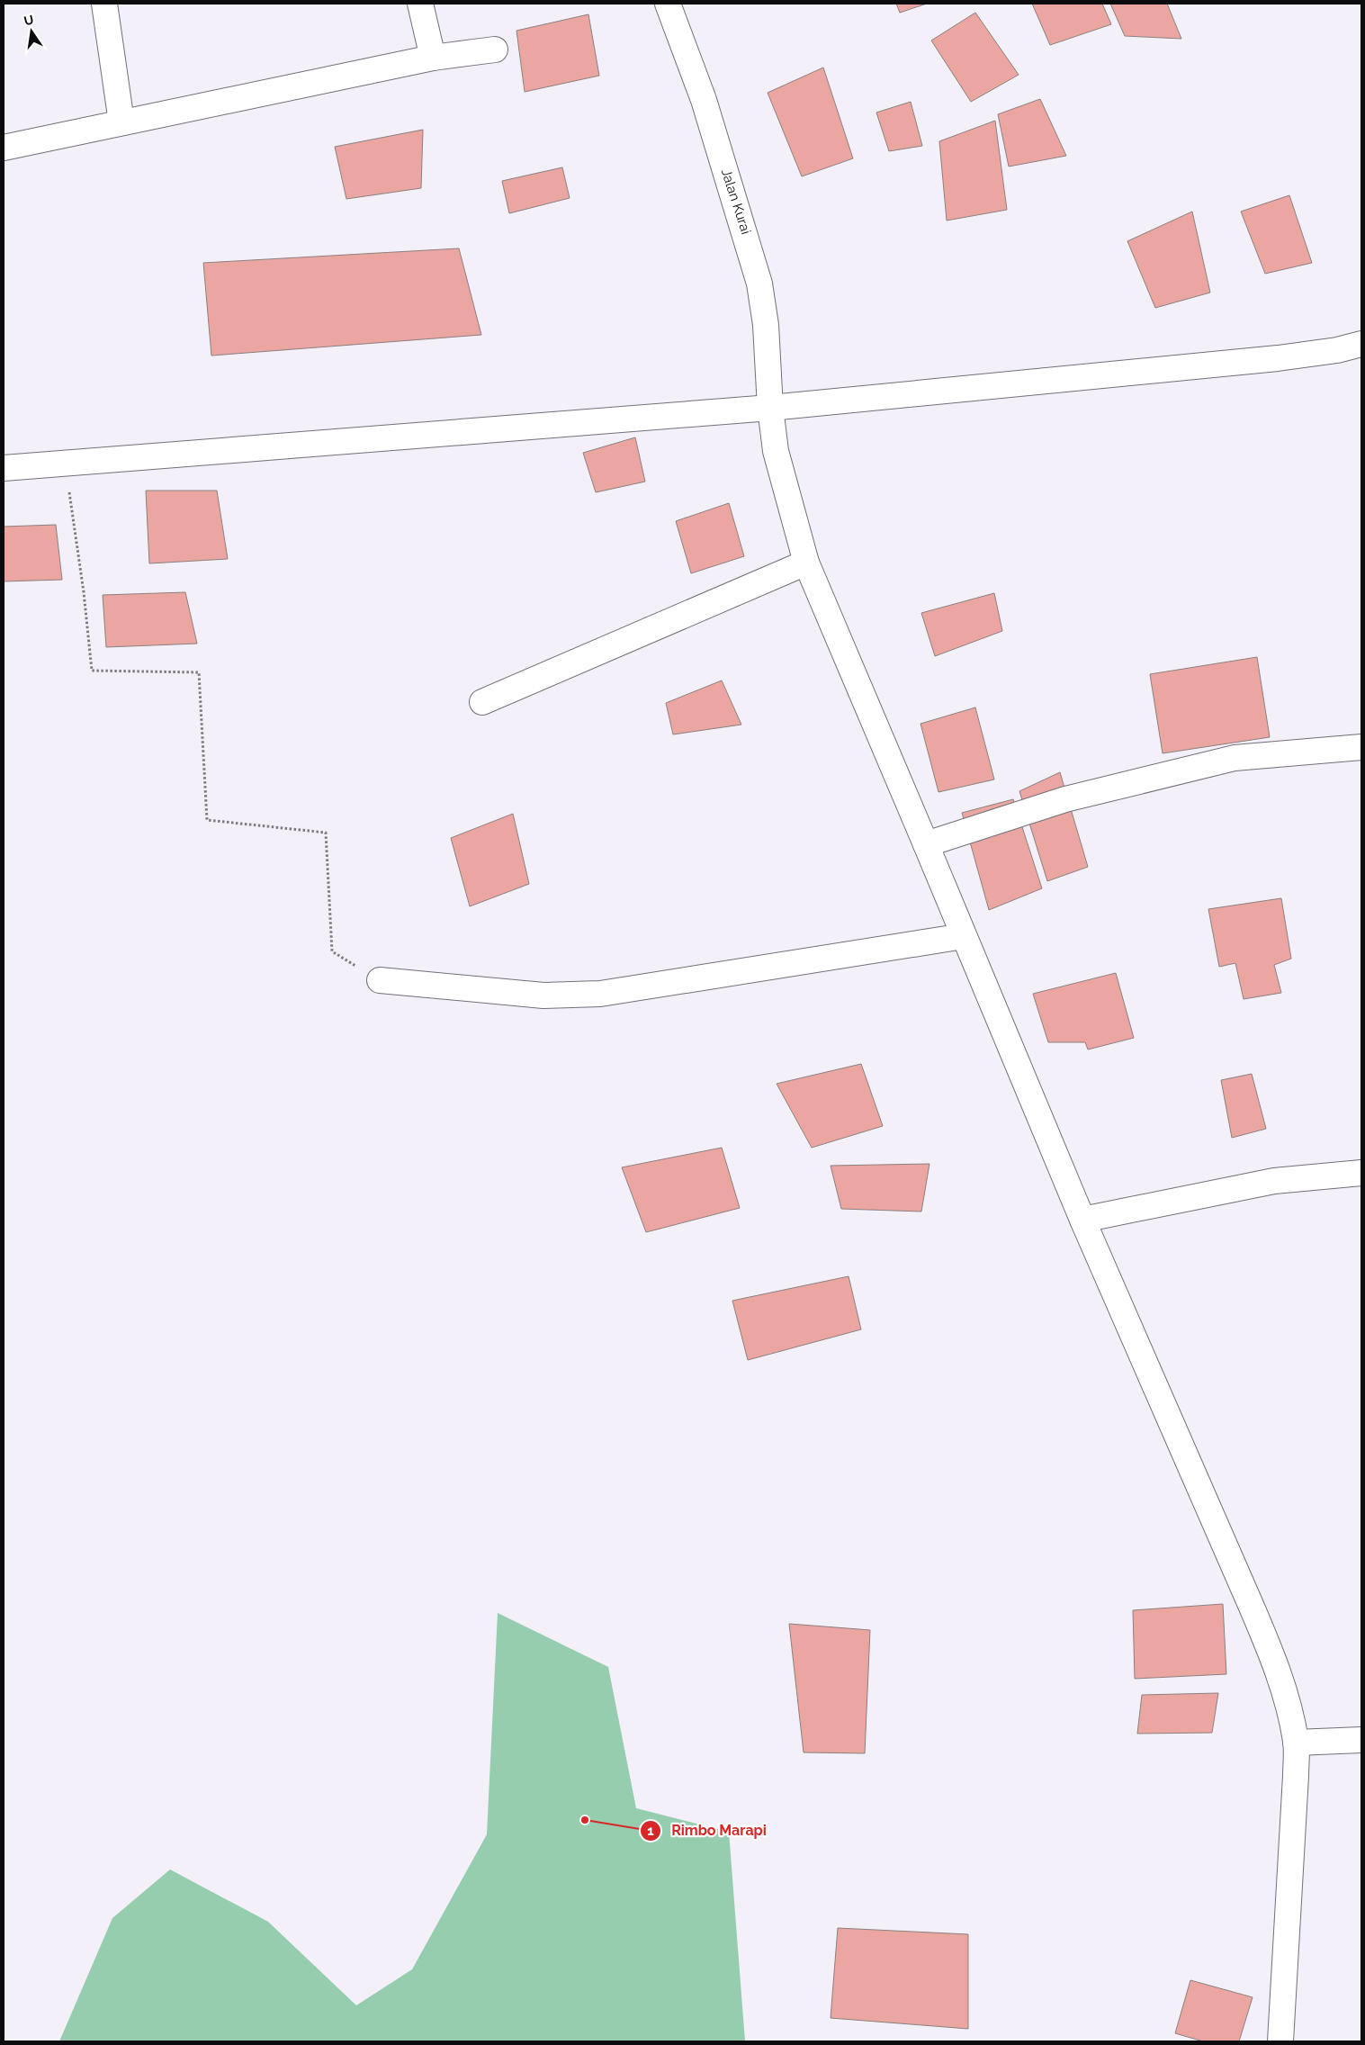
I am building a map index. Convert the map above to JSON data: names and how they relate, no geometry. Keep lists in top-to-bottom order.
{
  "streets": {
    "street": ["Jalan Kurai"]
  },
  "places": ["Rimbo Marapi"],
  "north": "top"
}
